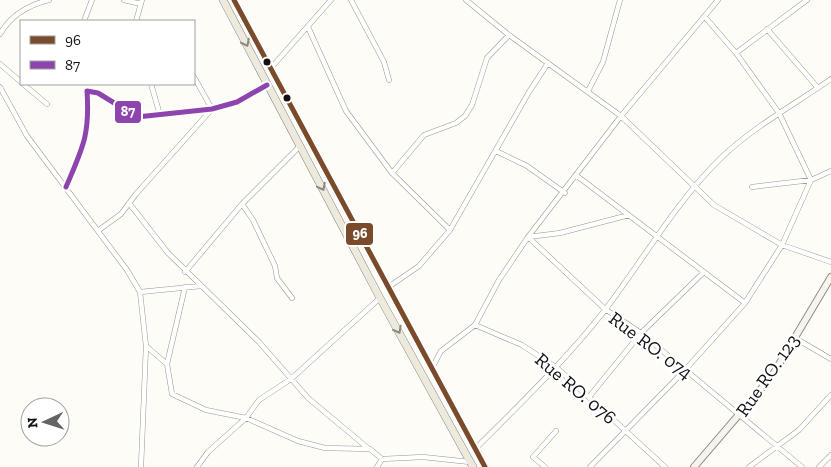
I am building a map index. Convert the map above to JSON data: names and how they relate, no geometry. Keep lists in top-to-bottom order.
{
  "streets": {
    "street": ["Rue RO. 074", "Rue RO. 123", "Rue RO. 076"]
  },
  "crossings": [
    ["Rue RO. 074", "Rue RO. 123"]
  ],
  "lines": ["transit line 96", "transit line 87"],
  "legend": ["96", "87"],
  "north": "left"
}
